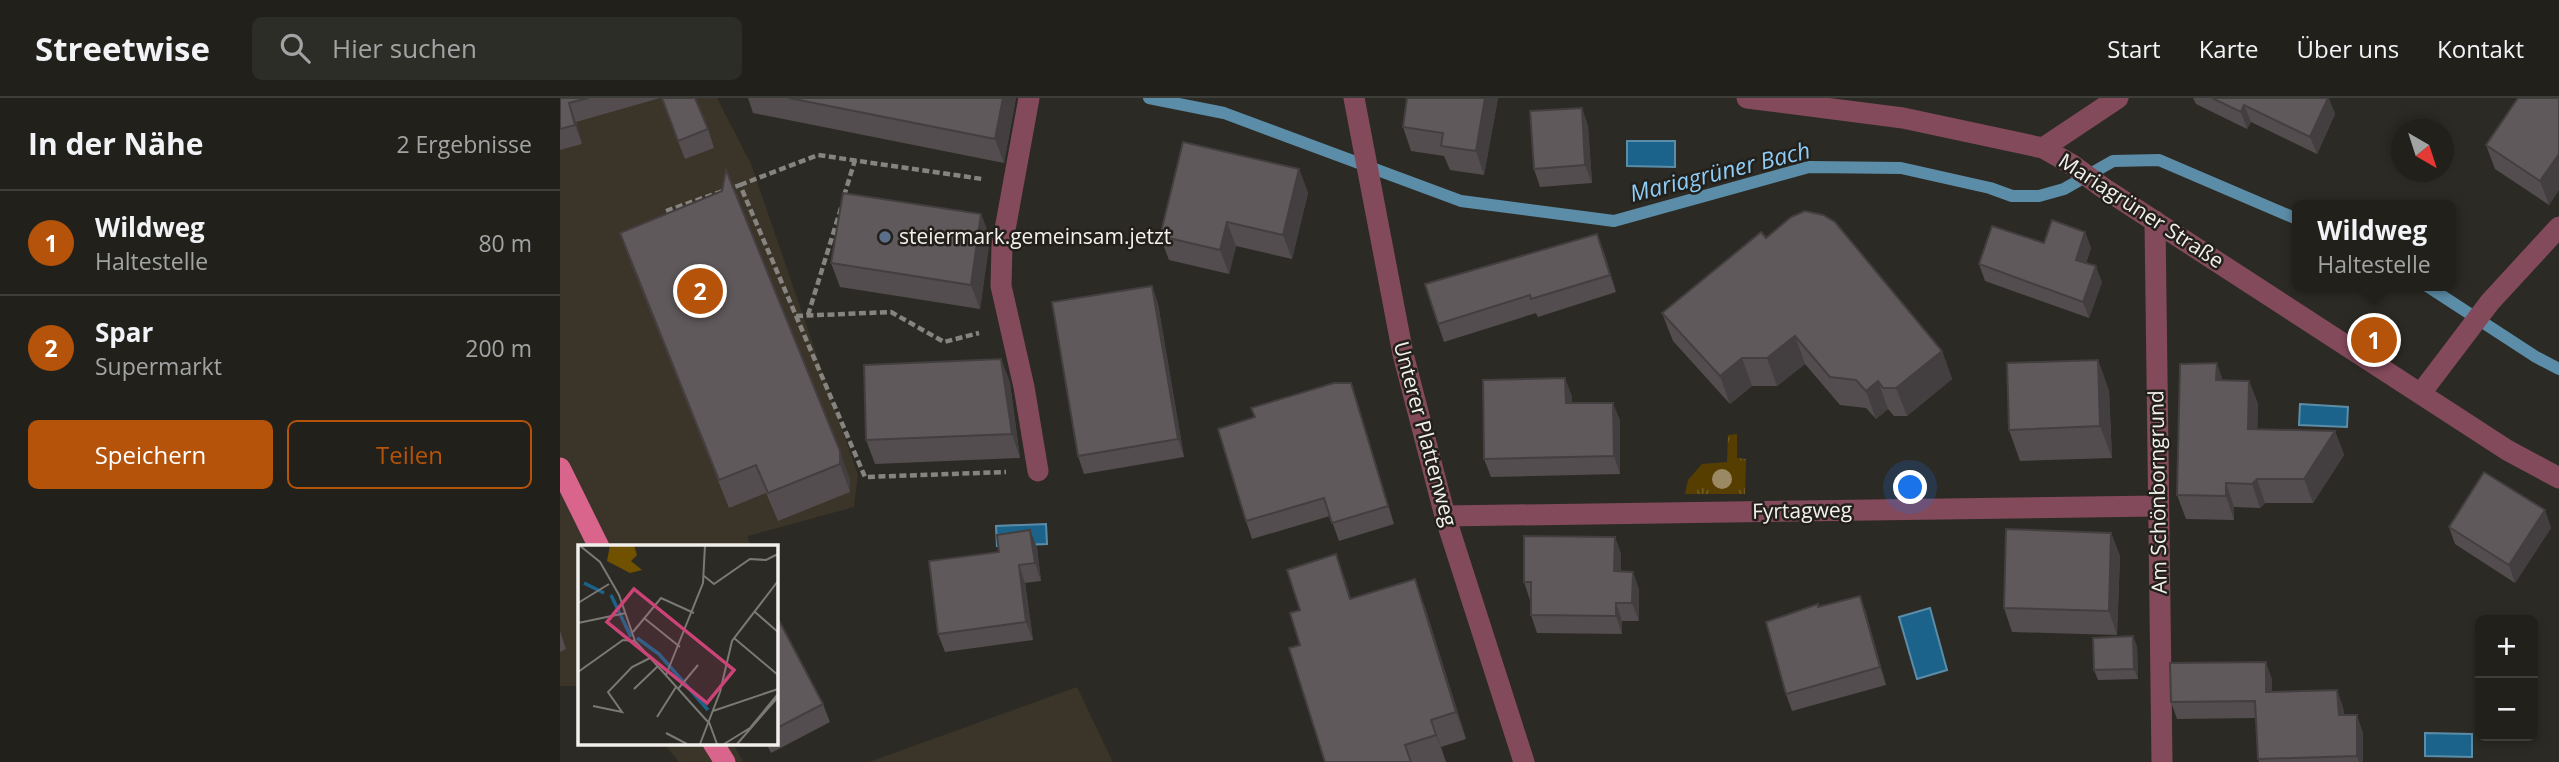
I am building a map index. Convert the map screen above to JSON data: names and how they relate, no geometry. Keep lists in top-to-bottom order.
{
  "streets": {
    "street": [
      "Mariagrüner Straße",
      "Unterer Plattenweg",
      "Am Schönborngrund",
      "Fyrtagweg"
    ]
  },
  "crossings": [
    ["Mariagrüner Straße", "Am Schönborngrund"],
    ["Unterer Plattenweg", "Fyrtagweg"],
    ["Am Schönborngrund", "Fyrtagweg"]
  ],
  "water": ["Mariagrüner Bach"],
  "places": ["steiermark.gemeinsam.jetzt"],
  "north": "bottom right",
  "page": {
    "header": "Streetwise",
    "search": "Hier suchen",
    "nav": [
      "Start",
      "Karte",
      "Über uns",
      "Kontakt"
    ],
    "heading": ["In der Nähe", "2 Ergebnisse"],
    "list": [
      {
        "mark": "1",
        "name": "Wildweg",
        "note": "Haltestelle",
        "value": "80 m"
      },
      {
        "mark": "2",
        "name": "Spar",
        "note": "Supermarkt",
        "value": "200 m"
      }
    ],
    "popup": ["Wildweg", "Haltestelle"],
    "pins": ["2", "1"],
    "buttons": ["Speichern", "Teilen"],
    "map_buttons": ["+", "−"]
  }
}
